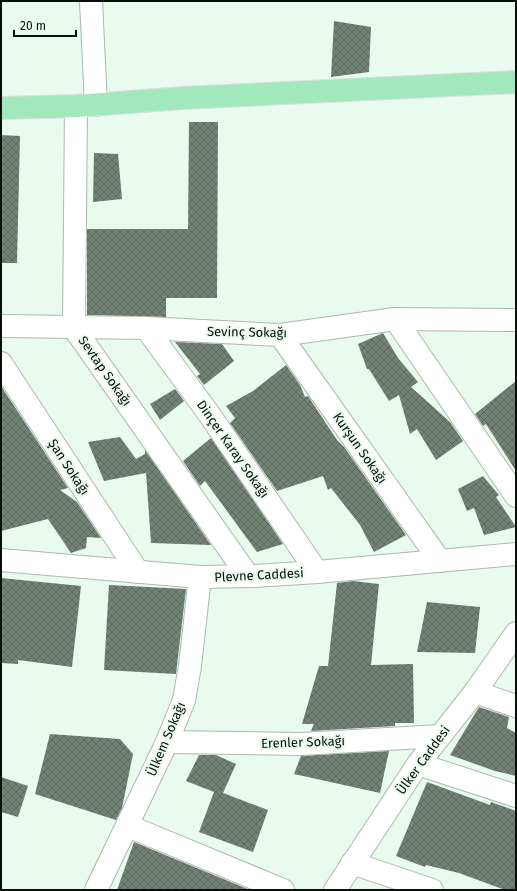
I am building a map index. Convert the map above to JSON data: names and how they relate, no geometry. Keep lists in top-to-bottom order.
{
  "streets": {
    "street": [
      "Sevinç Sokağı",
      "Sevtap Sokağı",
      "Kurşun Sokağı",
      "Dinçer Karay Sokağı",
      "Şan Sokağı",
      "Plevne Caddesi",
      "Ülkem Sokağı",
      "Erenler Sokağı",
      "Ülker Caddesi"
    ]
  },
  "crossings": [
    ["Sevinç Sokağı", "Sevtap Sokağı"],
    ["Sevinç Sokağı", "Kurşun Sokağı"],
    ["Sevinç Sokağı", "Dinçer Karay Sokağı"],
    ["Sevtap Sokağı", "Plevne Caddesi"],
    ["Kurşun Sokağı", "Plevne Caddesi"],
    ["Dinçer Karay Sokağı", "Plevne Caddesi"],
    ["Şan Sokağı", "Plevne Caddesi"],
    ["Plevne Caddesi", "Ülkem Sokağı"],
    ["Ülkem Sokağı", "Erenler Sokağı"],
    ["Erenler Sokağı", "Ülker Caddesi"]
  ],
  "scale_bar": "20 m"
}
